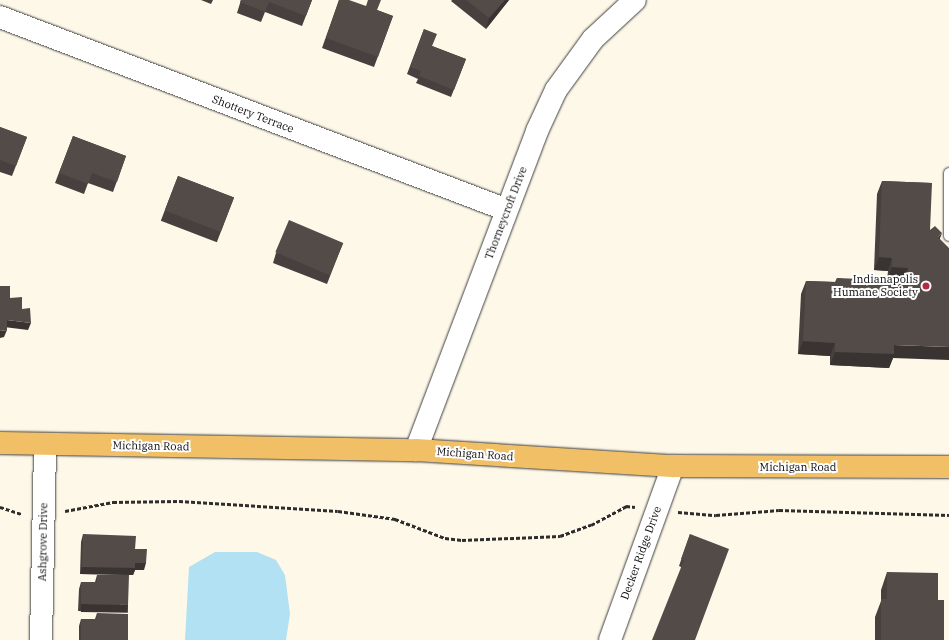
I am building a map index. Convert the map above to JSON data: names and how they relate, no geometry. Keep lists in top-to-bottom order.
{
  "streets": {
    "main road": ["Michigan Road"],
    "street": [
      "Shottery Terrace",
      "Thorneycroft Drive",
      "Ashgrove Drive",
      "Decker Ridge Drive"
    ]
  },
  "crossings": [
    ["Shottery Terrace", "Thorneycroft Drive"],
    ["Thorneycroft Drive", "Michigan Road"],
    ["Michigan Road", "Ashgrove Drive"],
    ["Michigan Road", "Decker Ridge Drive"]
  ],
  "places": ["Indianapolis Humane Society"]
}
